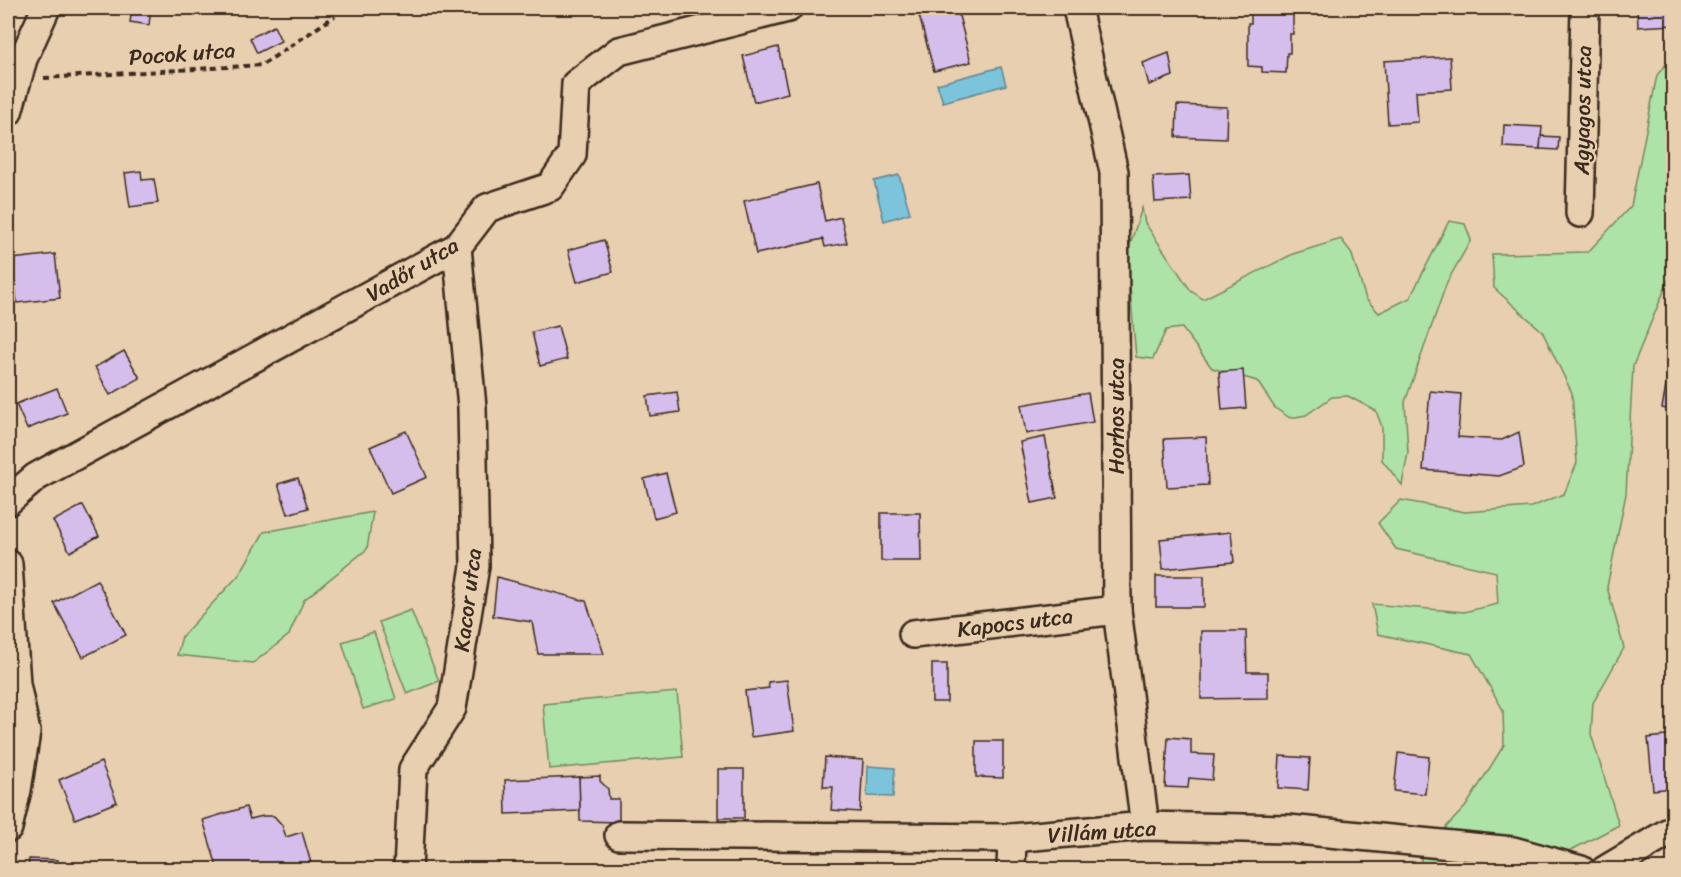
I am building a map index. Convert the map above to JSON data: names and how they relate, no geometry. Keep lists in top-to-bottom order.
{
  "streets": {
    "street": [
      "Agyagos utca",
      "Vadőr utca",
      "Horhos utca",
      "Kacor utca",
      "Kapocs utca",
      "Villám utca"
    ],
    "path": ["Pocok utca"]
  },
  "crossings": [
    ["Vadőr utca", "Kacor utca"],
    ["Horhos utca", "Kapocs utca"],
    ["Horhos utca", "Villám utca"]
  ]
}
